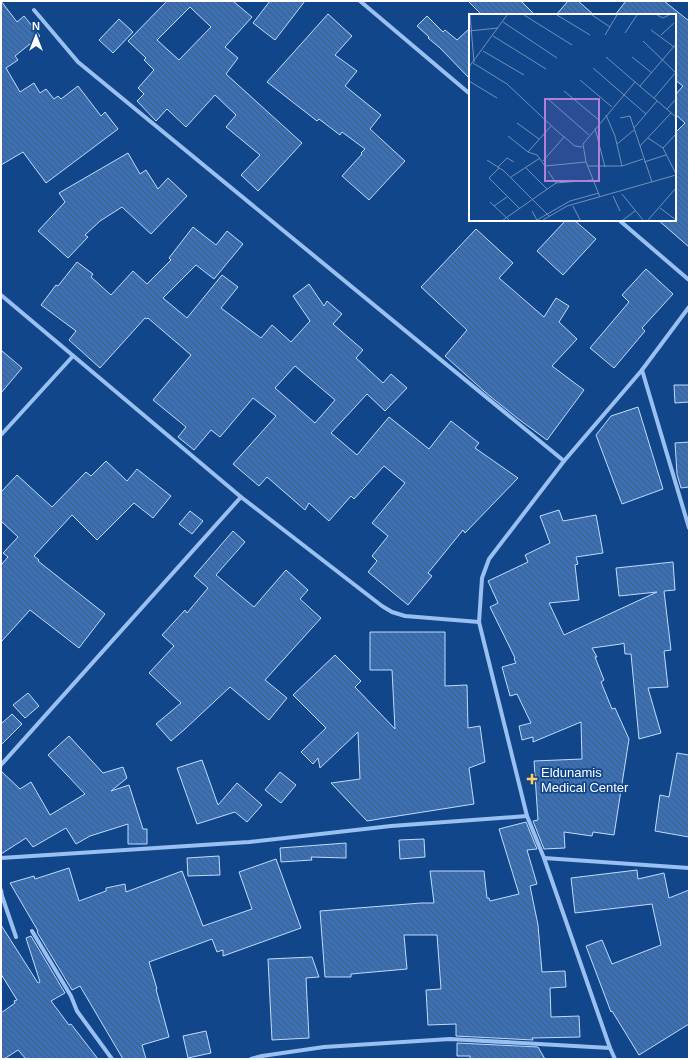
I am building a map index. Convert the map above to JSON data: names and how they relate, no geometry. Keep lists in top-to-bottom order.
{
  "places": {
    "health": ["Eldunamis Medical Center"]
  },
  "north": "top"
}
